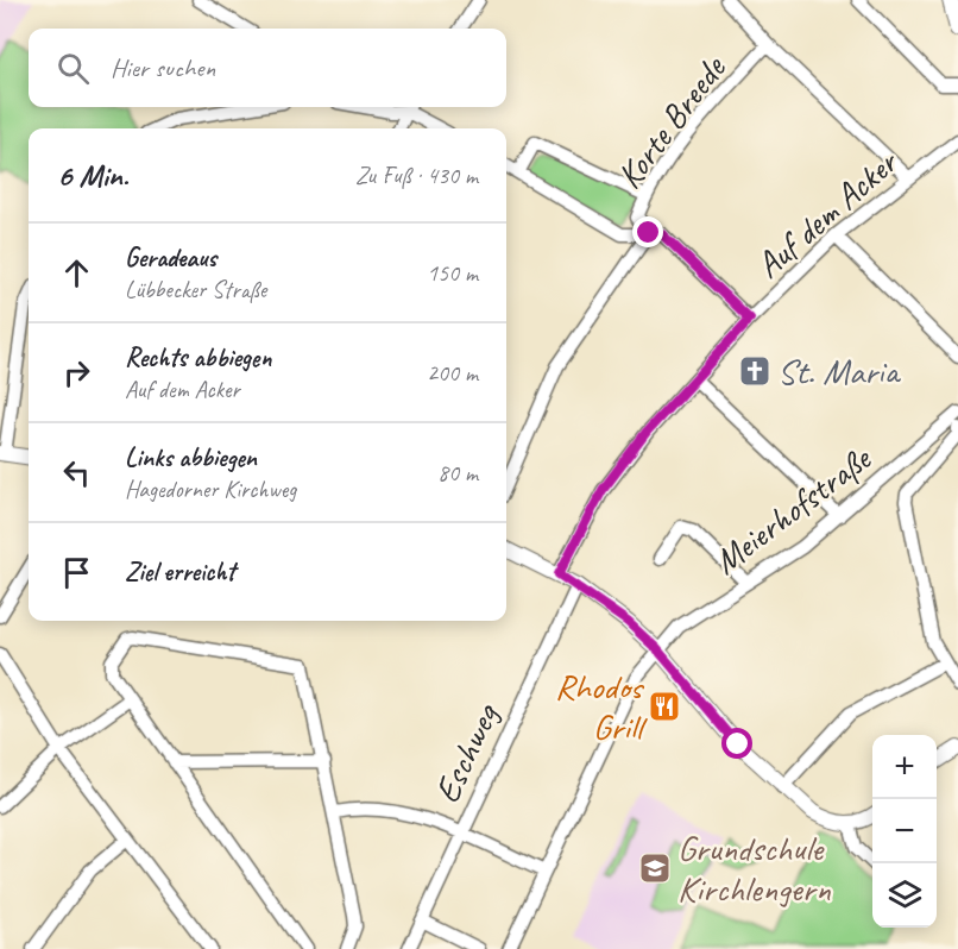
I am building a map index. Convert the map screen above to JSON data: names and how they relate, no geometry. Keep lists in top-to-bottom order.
{
  "streets": {
    "street": [
      "Korte Breede",
      "Auf dem Acker",
      "Meierhofstraße",
      "Eschweg"
    ]
  },
  "places": {
    "church": ["St. Maria"],
    "restaurant": ["Rhodos Grill"],
    "school or university": ["Grundschule Kirchlengern"]
  },
  "page": {
    "search": "Hier suchen",
    "heading": ["6 Min.", "Zu Fuß · 430 m"],
    "list": [
      ["Geradeaus", "Lübbecker Straße", "150 m"],
      ["Rechts abbiegen", "Auf dem Acker", "200 m"],
      ["Links abbiegen", "Hagedorner Kirchweg", "80 m"],
      "Ziel erreicht"
    ],
    "map_buttons": ["+", "−"]
  }
}
